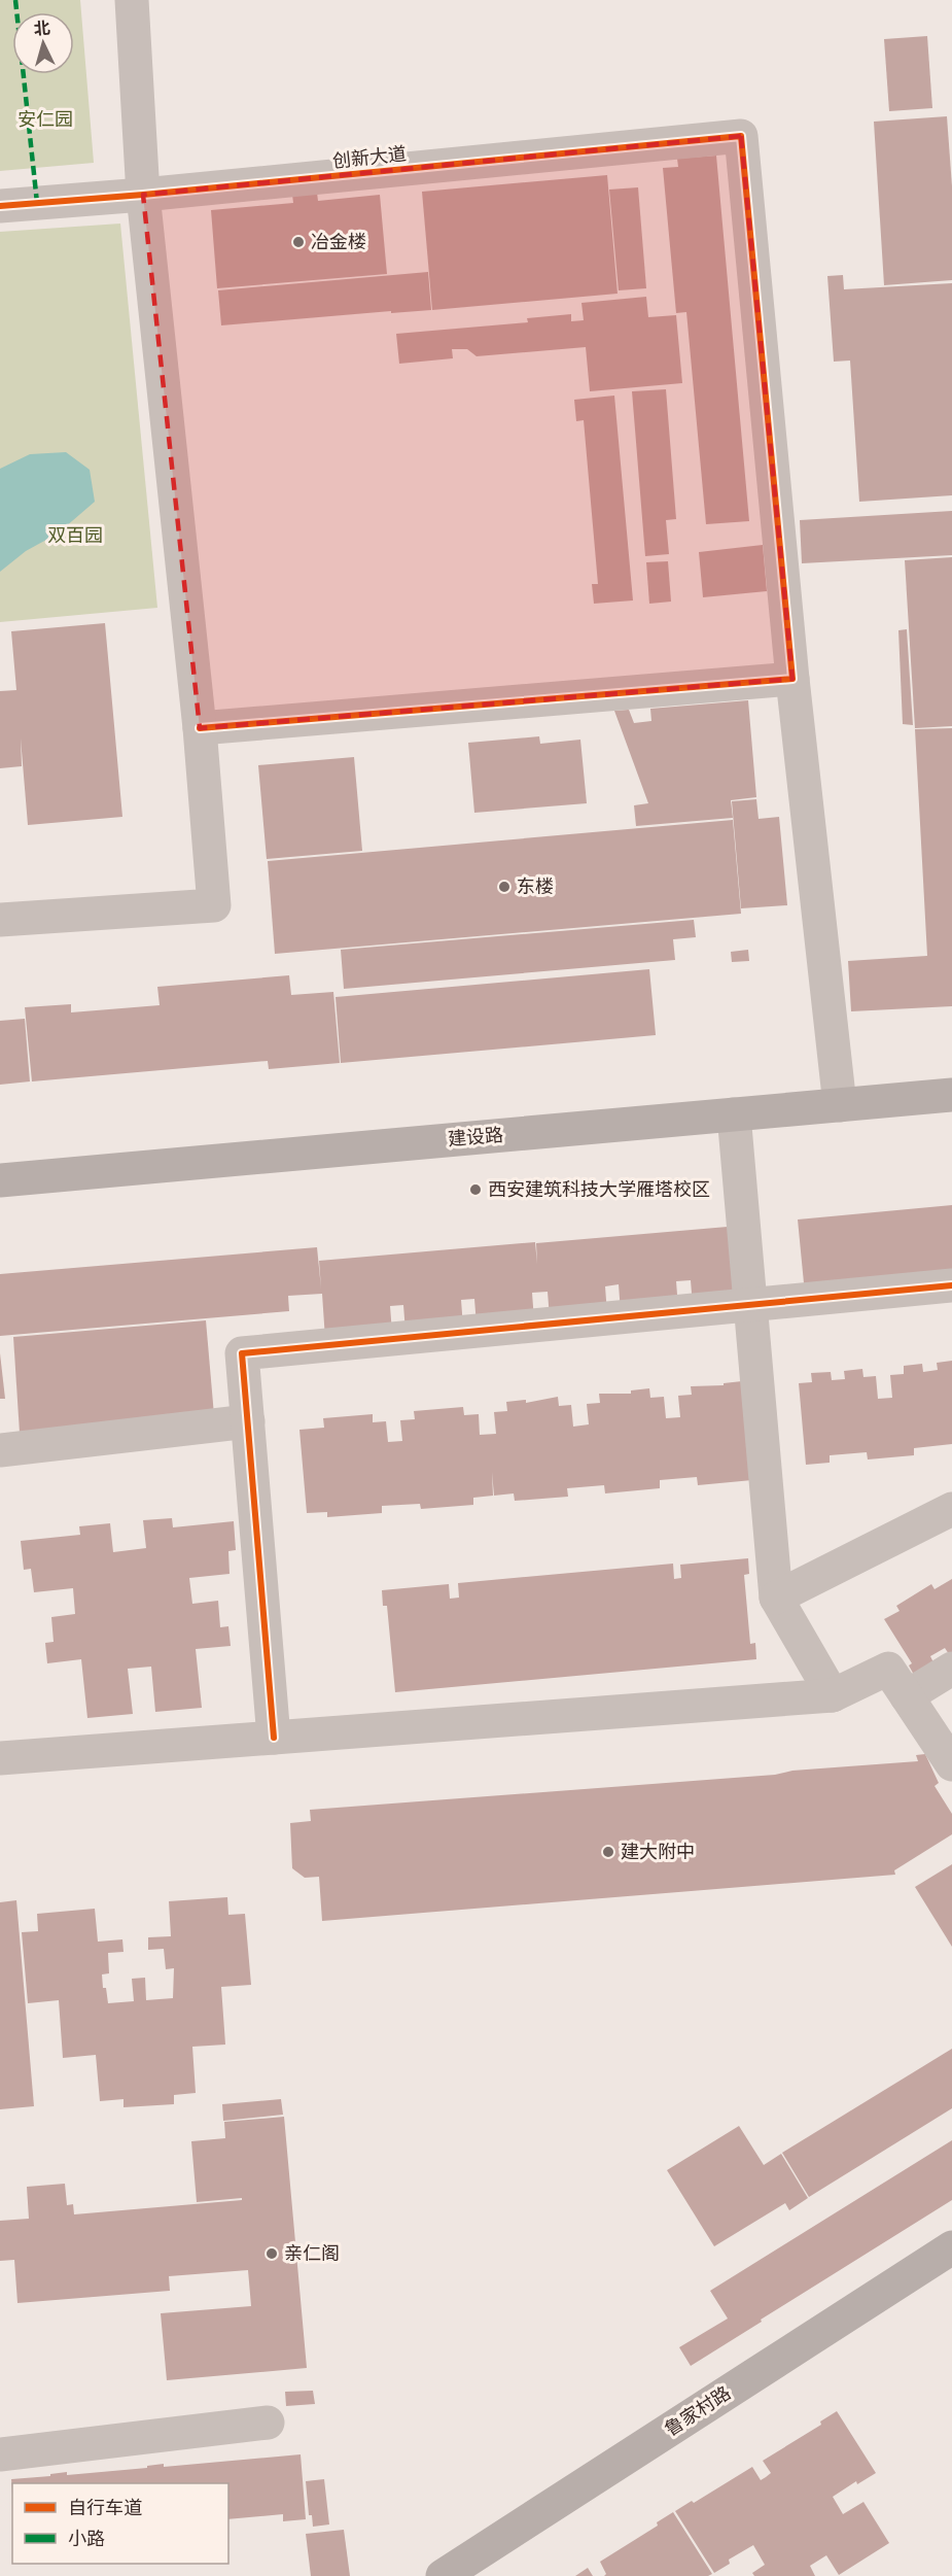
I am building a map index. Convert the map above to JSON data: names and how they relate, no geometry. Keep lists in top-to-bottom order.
{
  "streets": {
    "street": ["创新大道", "建设路", "鲁家村路"]
  },
  "parks": ["安仁园", "双百园"],
  "places": [
    "冶金楼",
    "东楼",
    "西安建筑科技大学雁塔校区",
    "建大附中",
    "亲仁阁"
  ],
  "legend": ["自行车道", "小路"],
  "north": "top"
}
